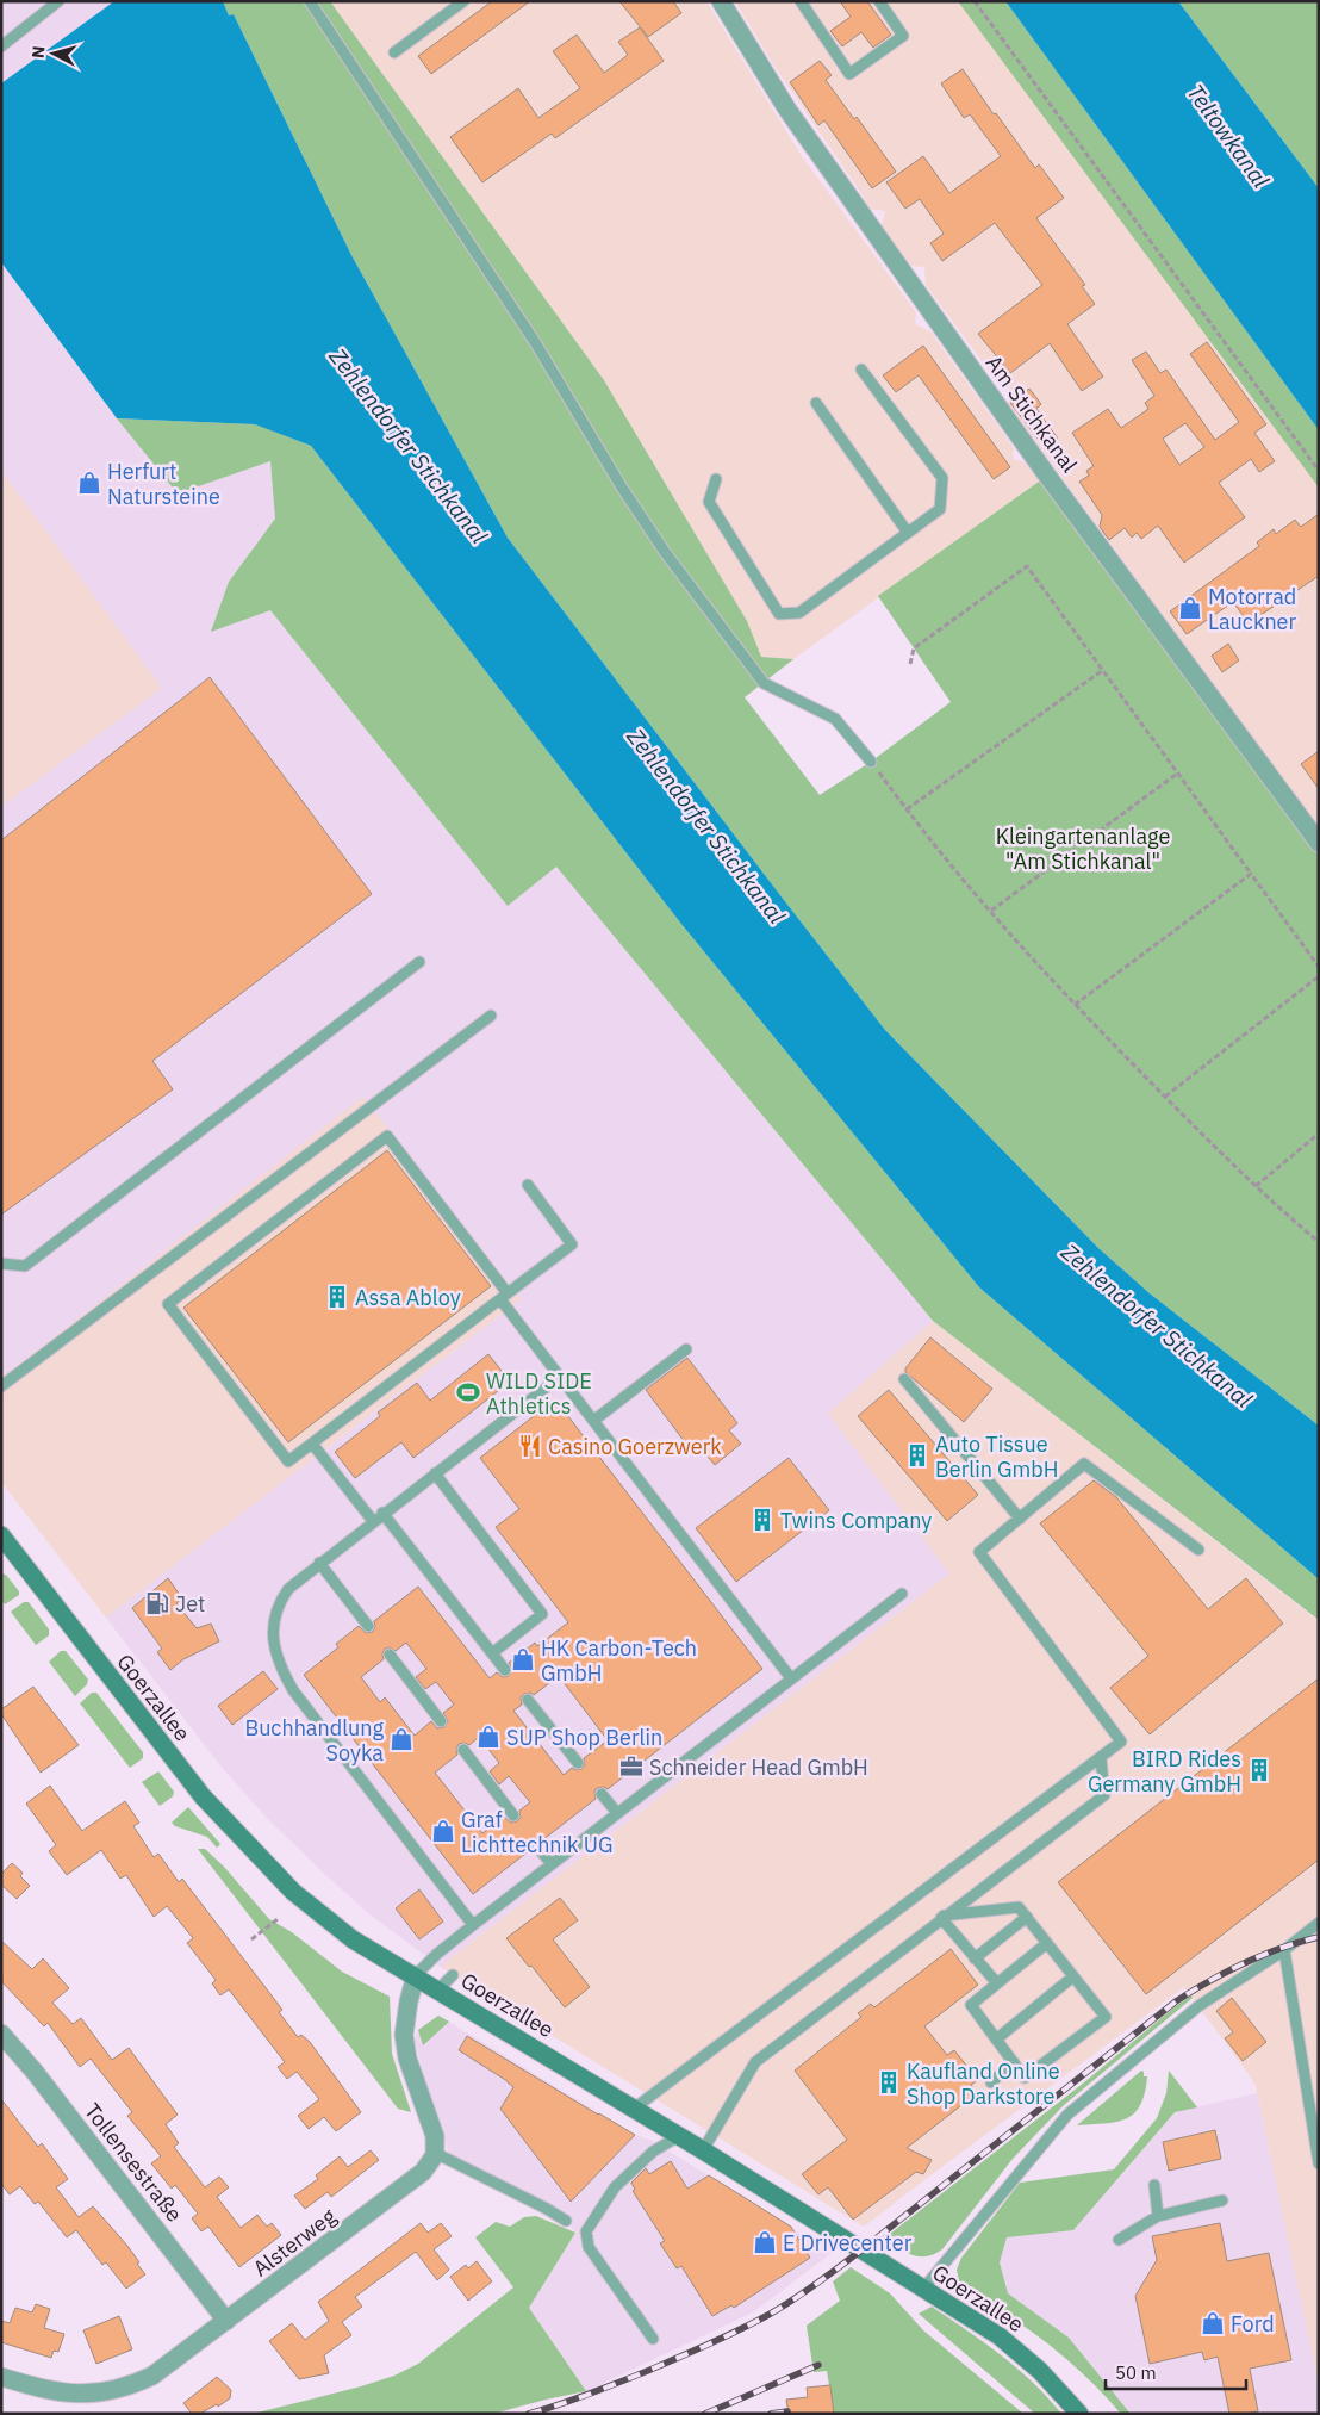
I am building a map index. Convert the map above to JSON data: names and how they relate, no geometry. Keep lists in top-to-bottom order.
{
  "streets": {
    "main road": ["Goerzallee"],
    "street": ["Am Stichkanal", "Tollensestraße", "Alsterweg"]
  },
  "crossings": [
    ["Tollensestraße", "Alsterweg"]
  ],
  "water": ["Teltowkanal", "Zehlendorfer Stichkanal"],
  "parks": ["Kleingartenanlage \"Am Stichkanal\""],
  "places": {
    "shop": [
      "Herfurt Natursteine",
      "Motorrad Lauckner",
      "HK Carbon-Tech GmbH",
      "SUP Shop Berlin",
      "Buchhandlung Soyka",
      "Graf Lichttechnik UG",
      "E Drivecenter",
      "Ford"
    ],
    "building": [
      "Assa Abloy",
      "Auto Tissue Berlin GmbH",
      "Twins Company",
      "BIRD Rides Germany GmbH",
      "Kaufland Online Shop Darkstore"
    ],
    "sports": ["WILD SIDE Athletics"],
    "restaurant": ["Casino Goerzwerk"],
    "fuel station": ["Jet"],
    "office": ["Schneider Head GmbH"]
  },
  "scale_bar": "50 m",
  "north": "left"
}
